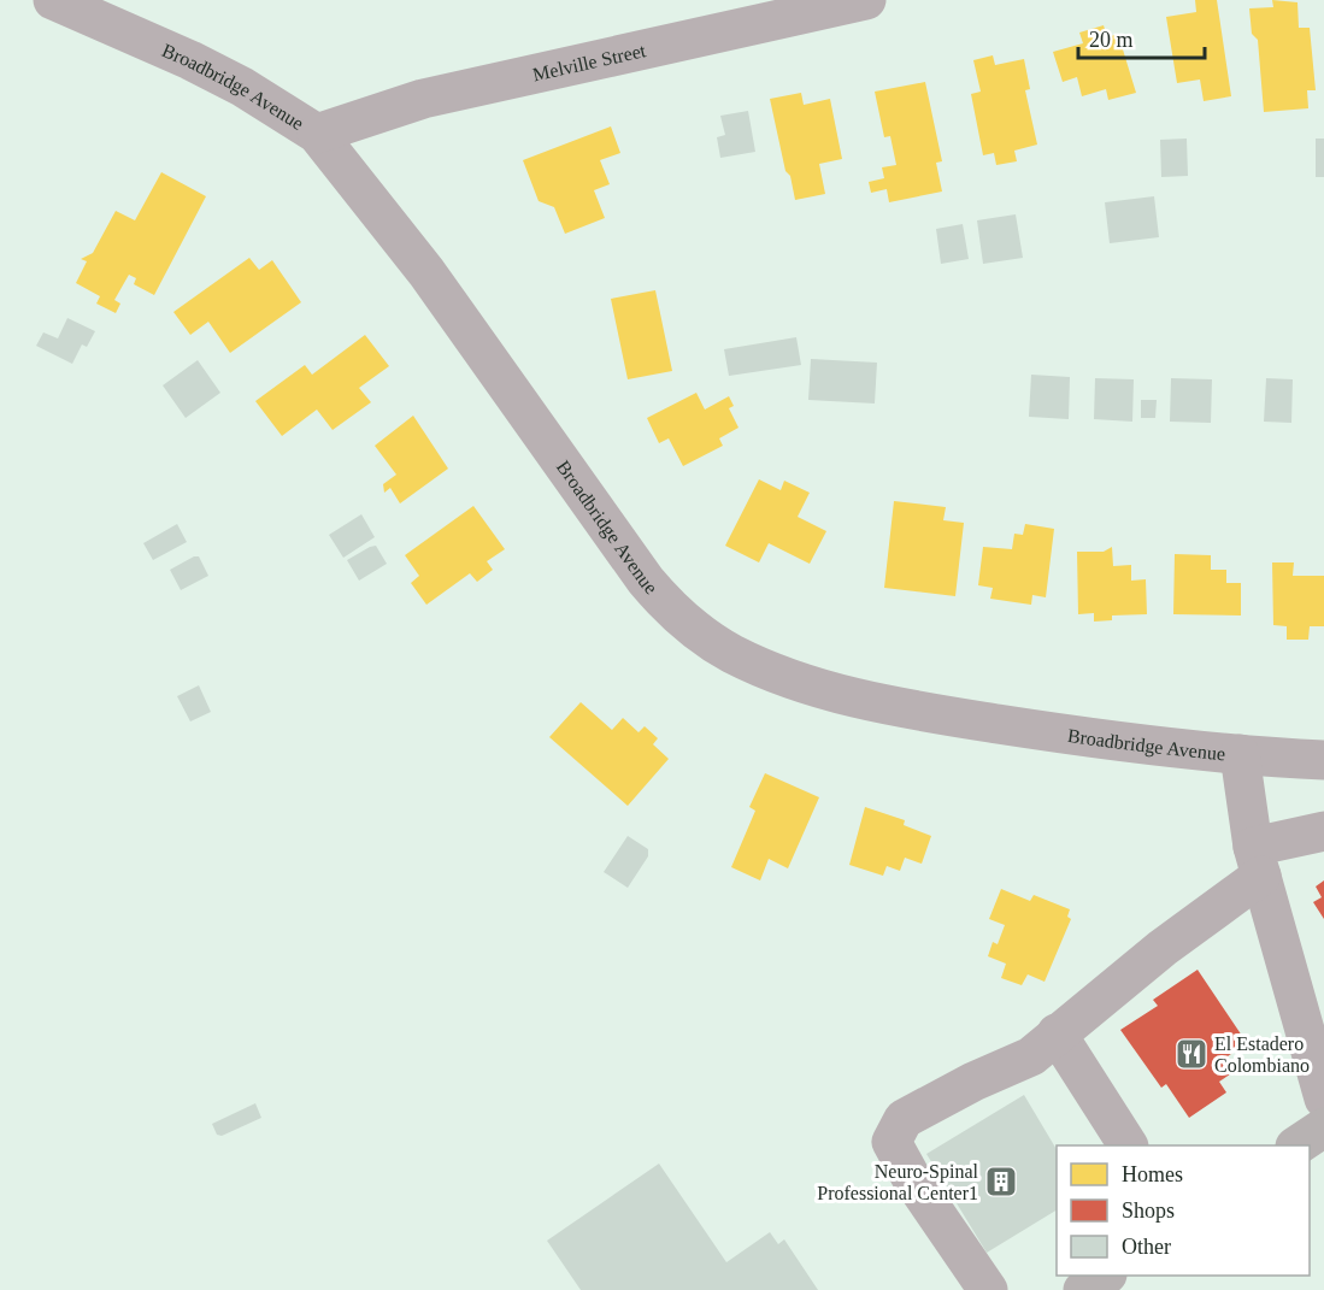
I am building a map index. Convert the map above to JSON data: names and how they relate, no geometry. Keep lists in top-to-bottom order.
{
  "streets": {
    "street": ["Melville Street", "Broadbridge Avenue"]
  },
  "crossings": [
    ["Melville Street", "Broadbridge Avenue"]
  ],
  "places": {
    "restaurant": ["El Estadero Colombiano"],
    "building": ["Neuro-Spinal Professional Center1"]
  },
  "legend": ["Homes", "Shops", "Other"],
  "scale_bar": "20 m"
}
